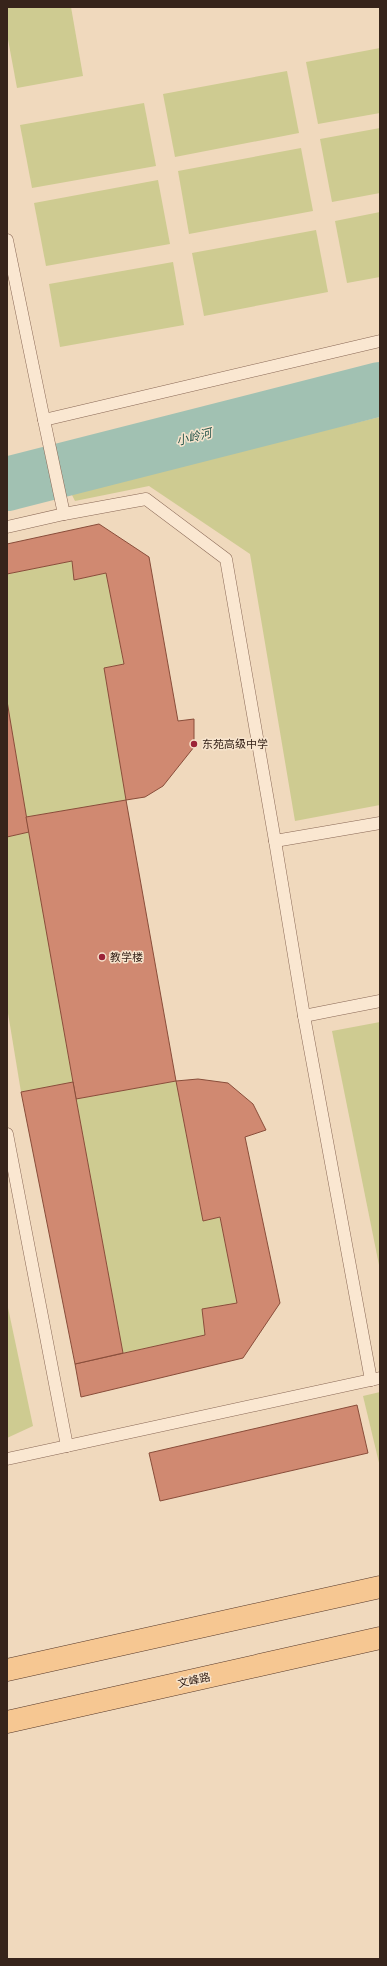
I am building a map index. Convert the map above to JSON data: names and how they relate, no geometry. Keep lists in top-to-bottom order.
{
  "streets": {
    "main road": ["文峰路"]
  },
  "water": ["小岭河"],
  "places": ["东苑高级中学", "教学楼"]
}
